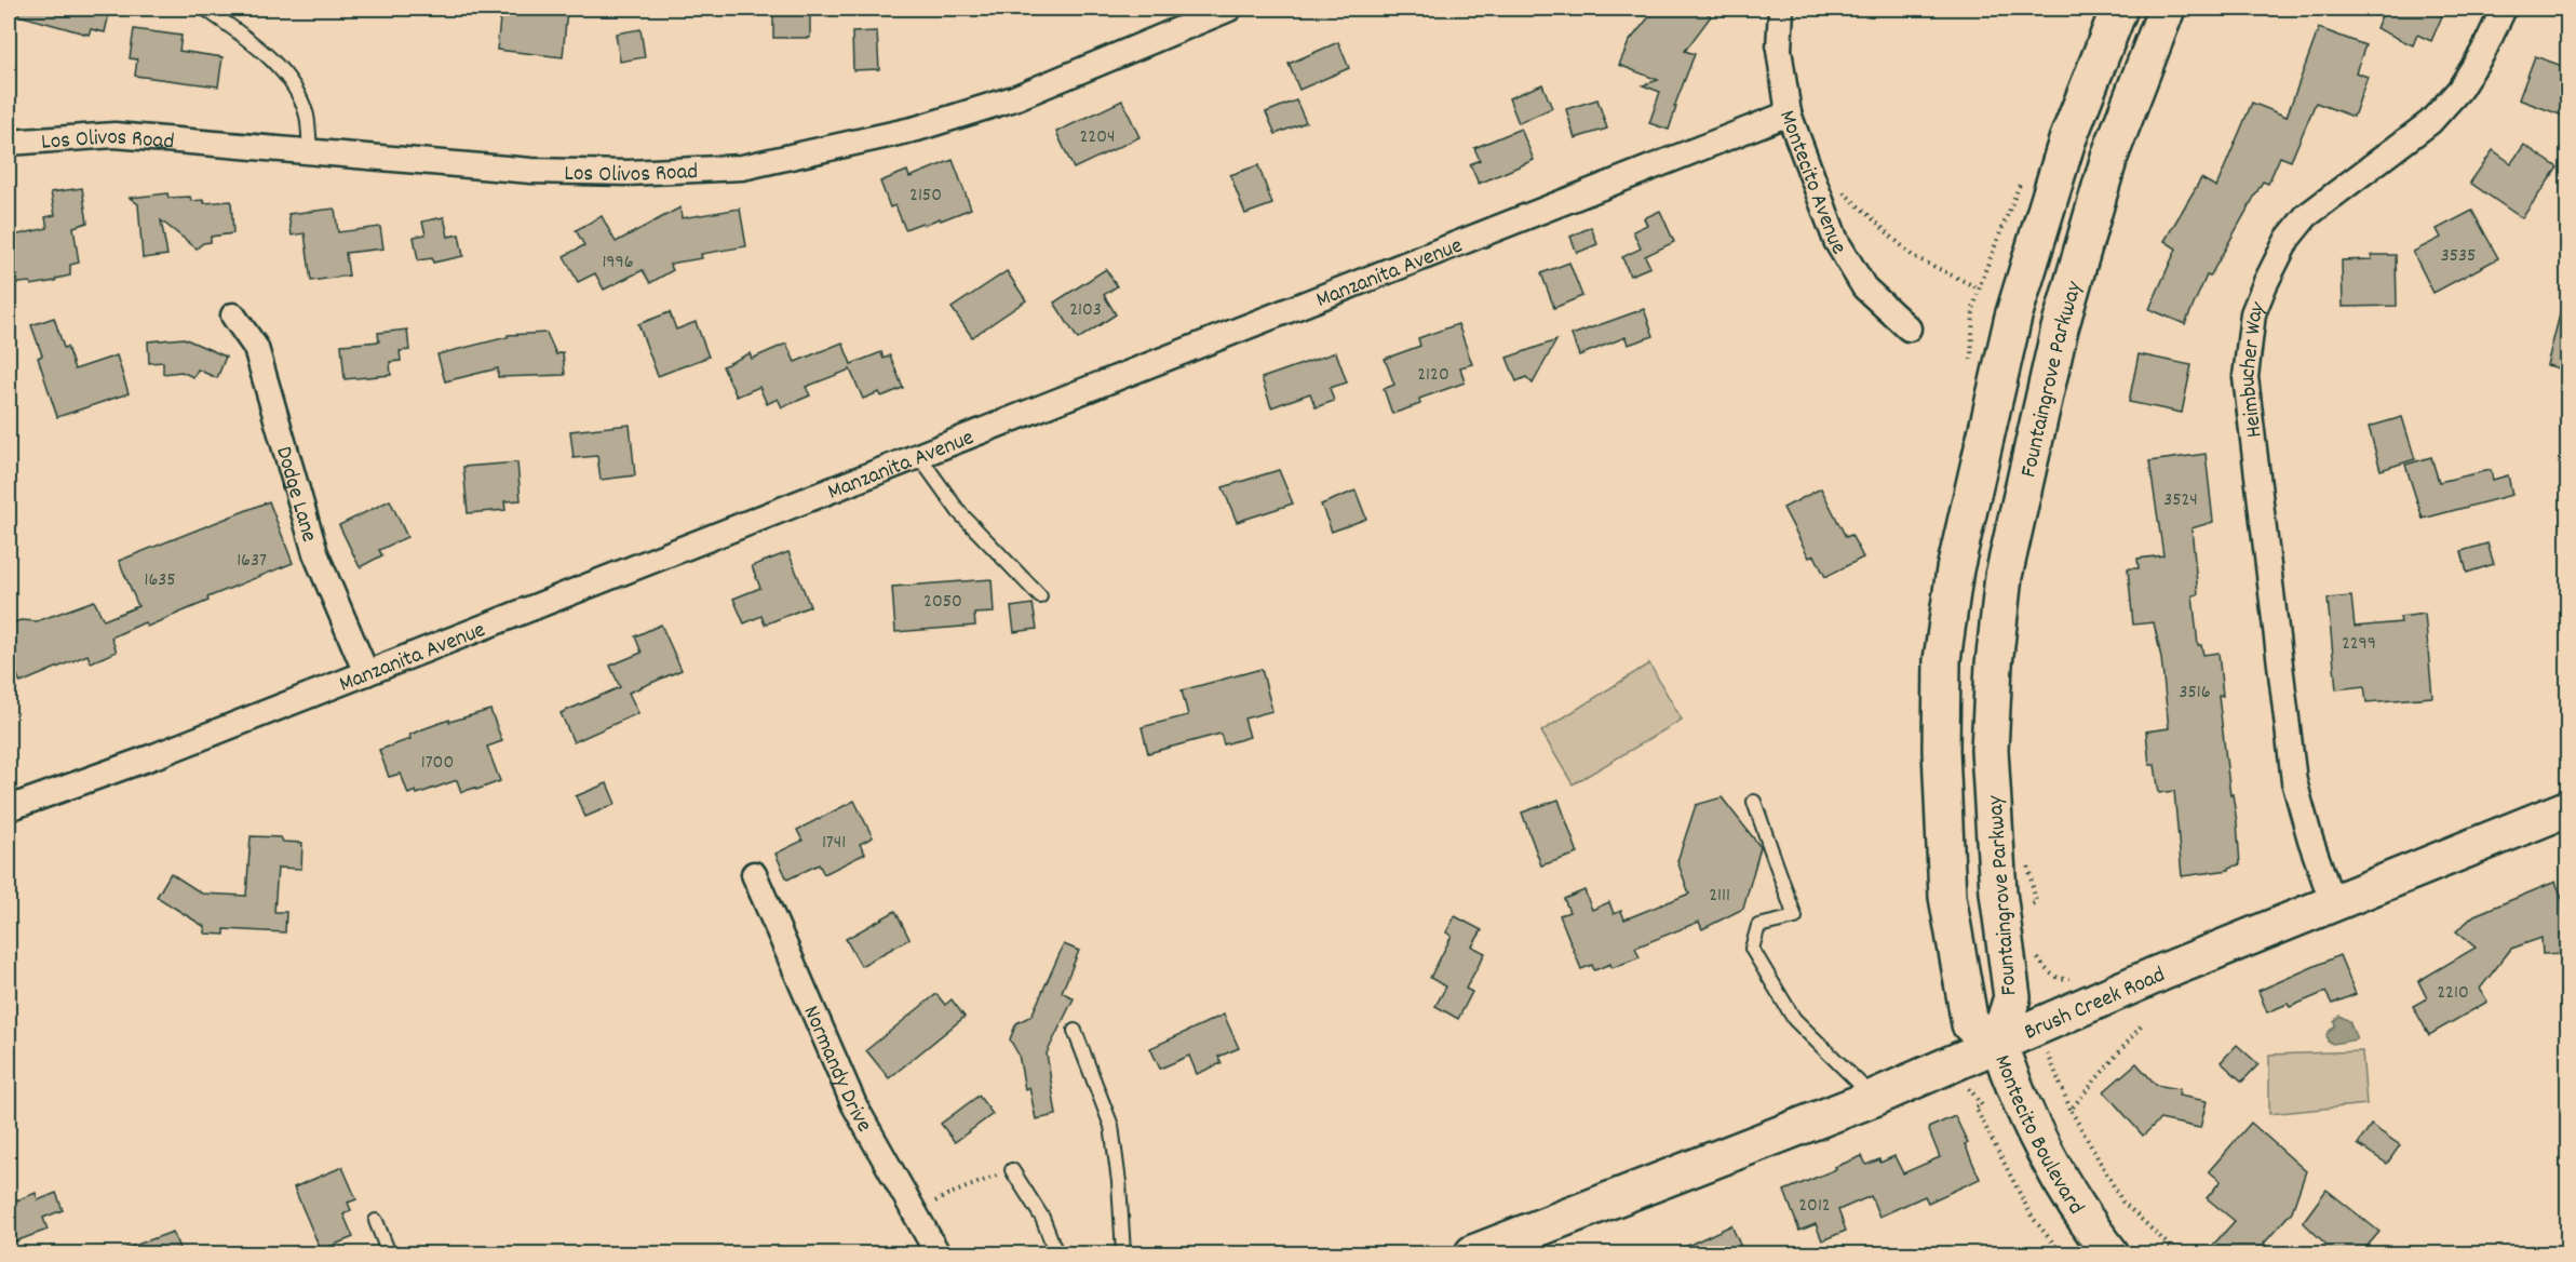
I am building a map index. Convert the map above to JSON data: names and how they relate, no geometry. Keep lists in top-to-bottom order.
{
  "streets": {
    "main road": ["Fountaingrove Parkway", "Brush Creek Road", "Montecito Boulevard"],
    "street": [
      "Los Olivos Road",
      "Montecito Avenue",
      "Manzanita Avenue",
      "Heimbucher Way",
      "Dodge Lane",
      "Normandy Drive"
    ]
  },
  "crossings": [
    ["Montecito Avenue", "Manzanita Avenue"],
    ["Manzanita Avenue", "Dodge Lane"],
    ["Heimbucher Way", "Brush Creek Road"],
    ["Fountaingrove Parkway", "Brush Creek Road"],
    ["Fountaingrove Parkway", "Montecito Boulevard"],
    ["Brush Creek Road", "Montecito Boulevard"]
  ],
  "house_numbers": [
    "2204",
    "2150",
    "3535",
    "1996",
    "2103",
    "2120",
    "3524",
    "1637",
    "1635",
    "2050",
    "2299",
    "3516",
    "1700",
    "1741",
    "2111",
    "2210",
    "2012"
  ]
}
